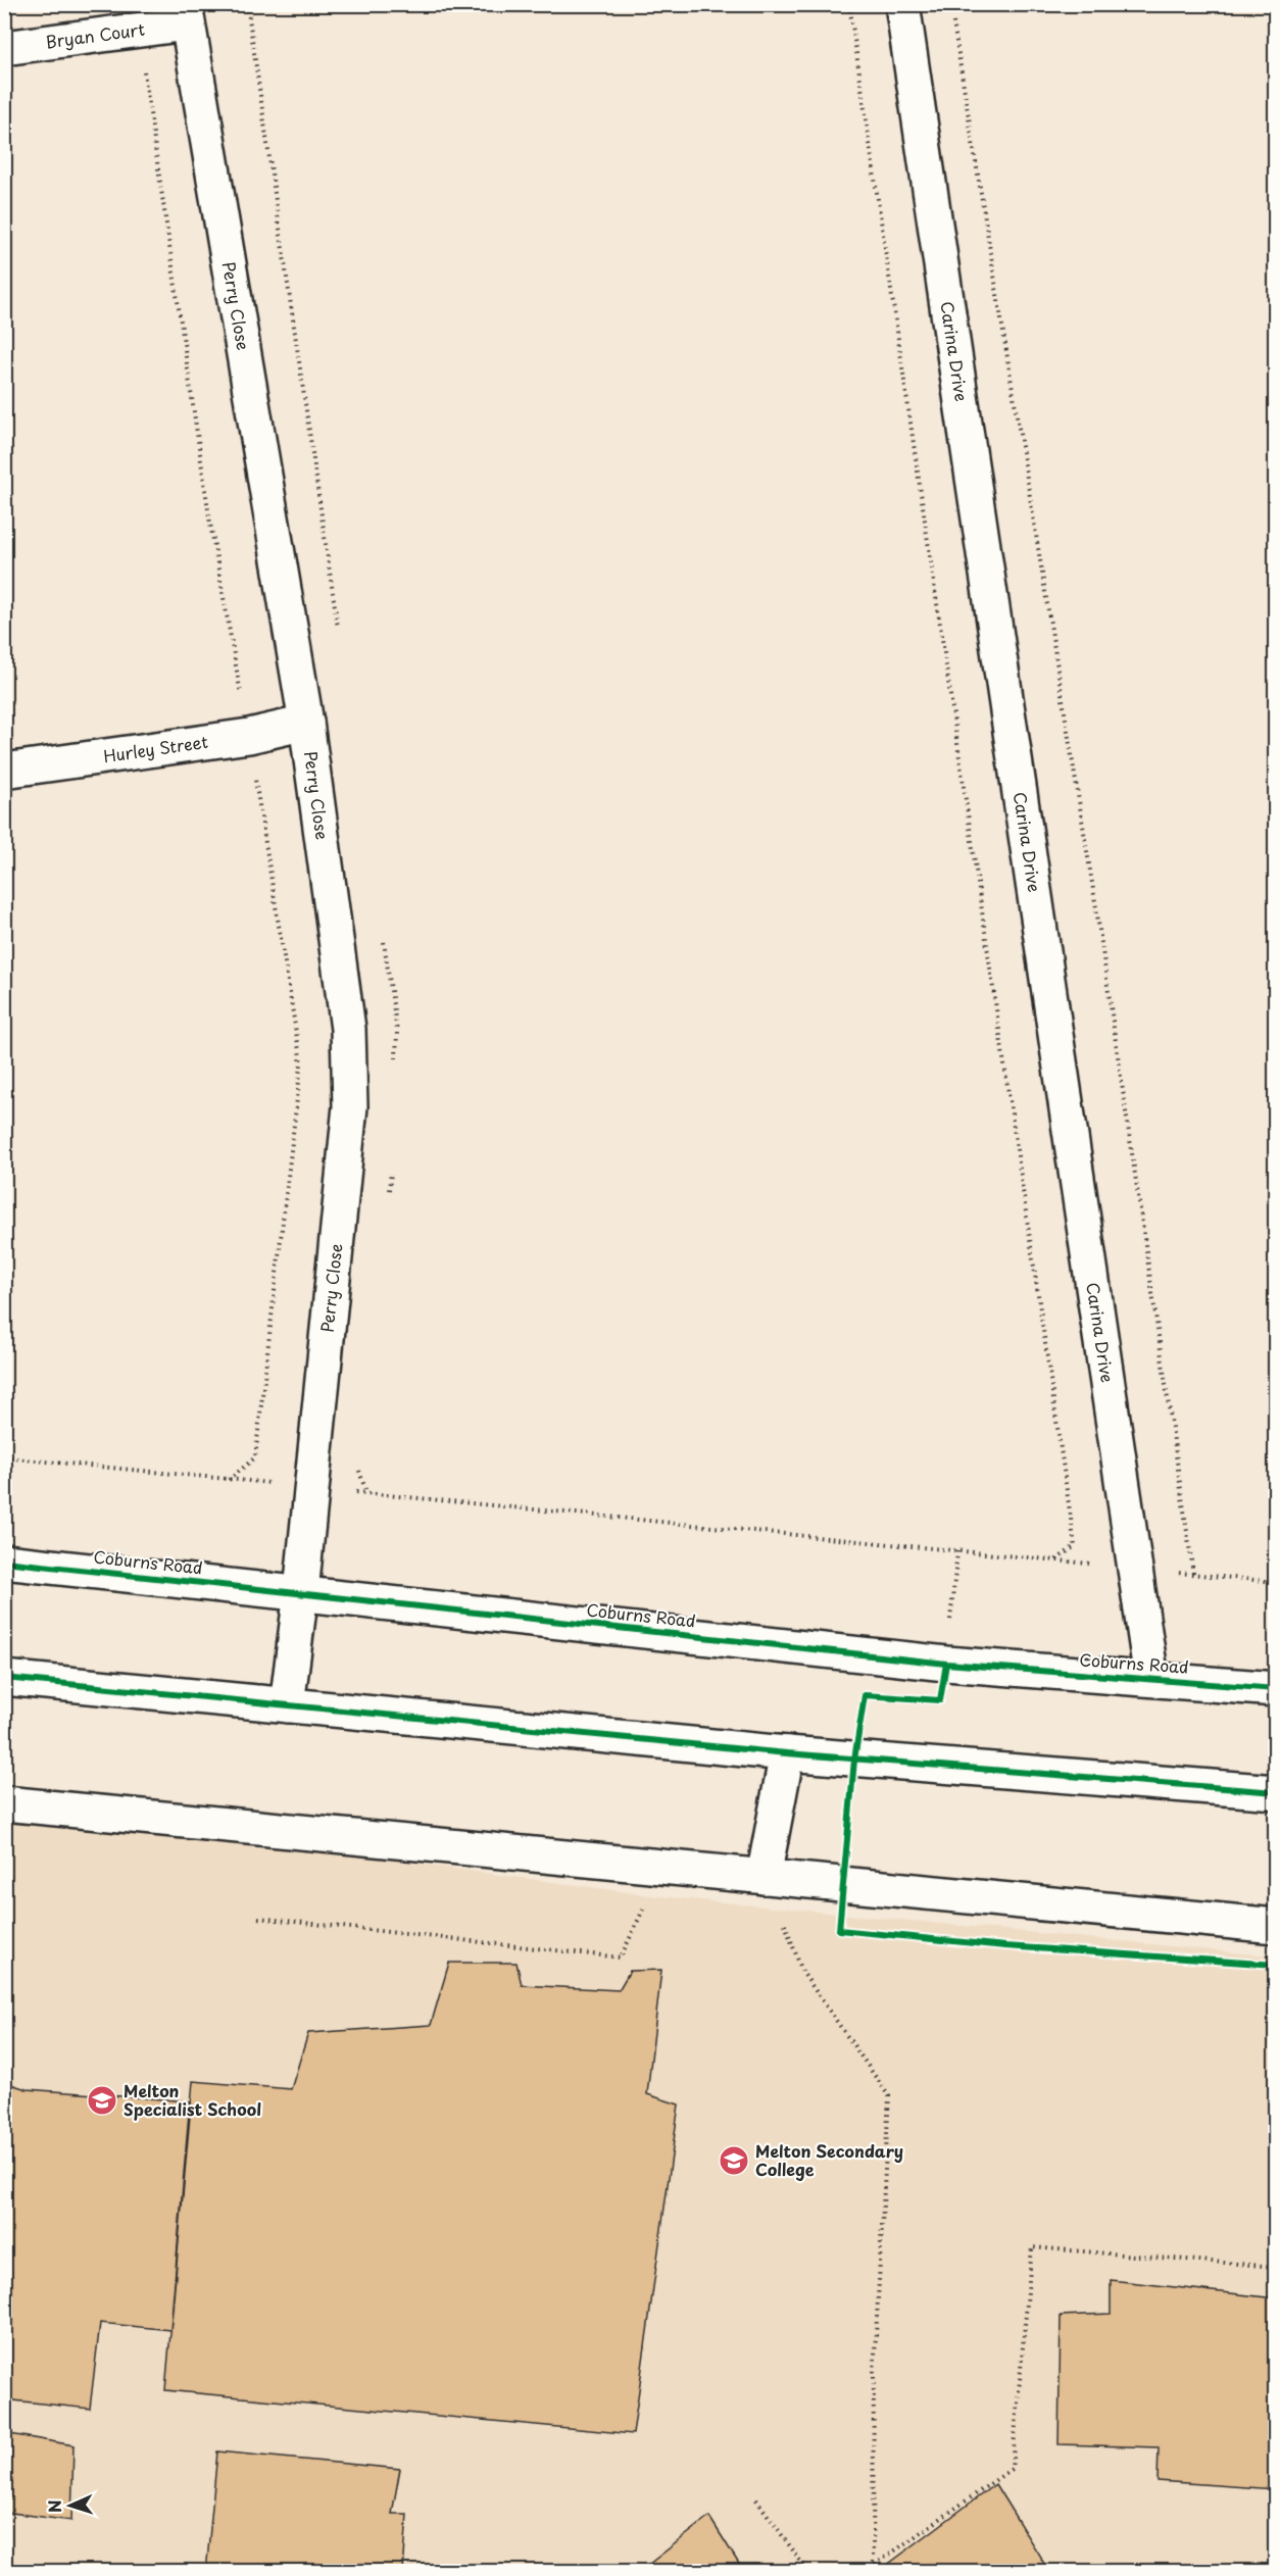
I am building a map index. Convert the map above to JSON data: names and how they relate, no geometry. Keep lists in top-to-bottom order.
{
  "streets": {
    "street": [
      "Bryan Court",
      "Perry Close",
      "Carina Drive",
      "Hurley Street",
      "Coburns Road"
    ]
  },
  "crossings": [
    ["Bryan Court", "Perry Close"],
    ["Perry Close", "Hurley Street"],
    ["Perry Close", "Coburns Road"],
    ["Carina Drive", "Coburns Road"]
  ],
  "places": {
    "school or university": ["Melton Specialist School", "Melton Secondary College"]
  },
  "north": "left"
}
